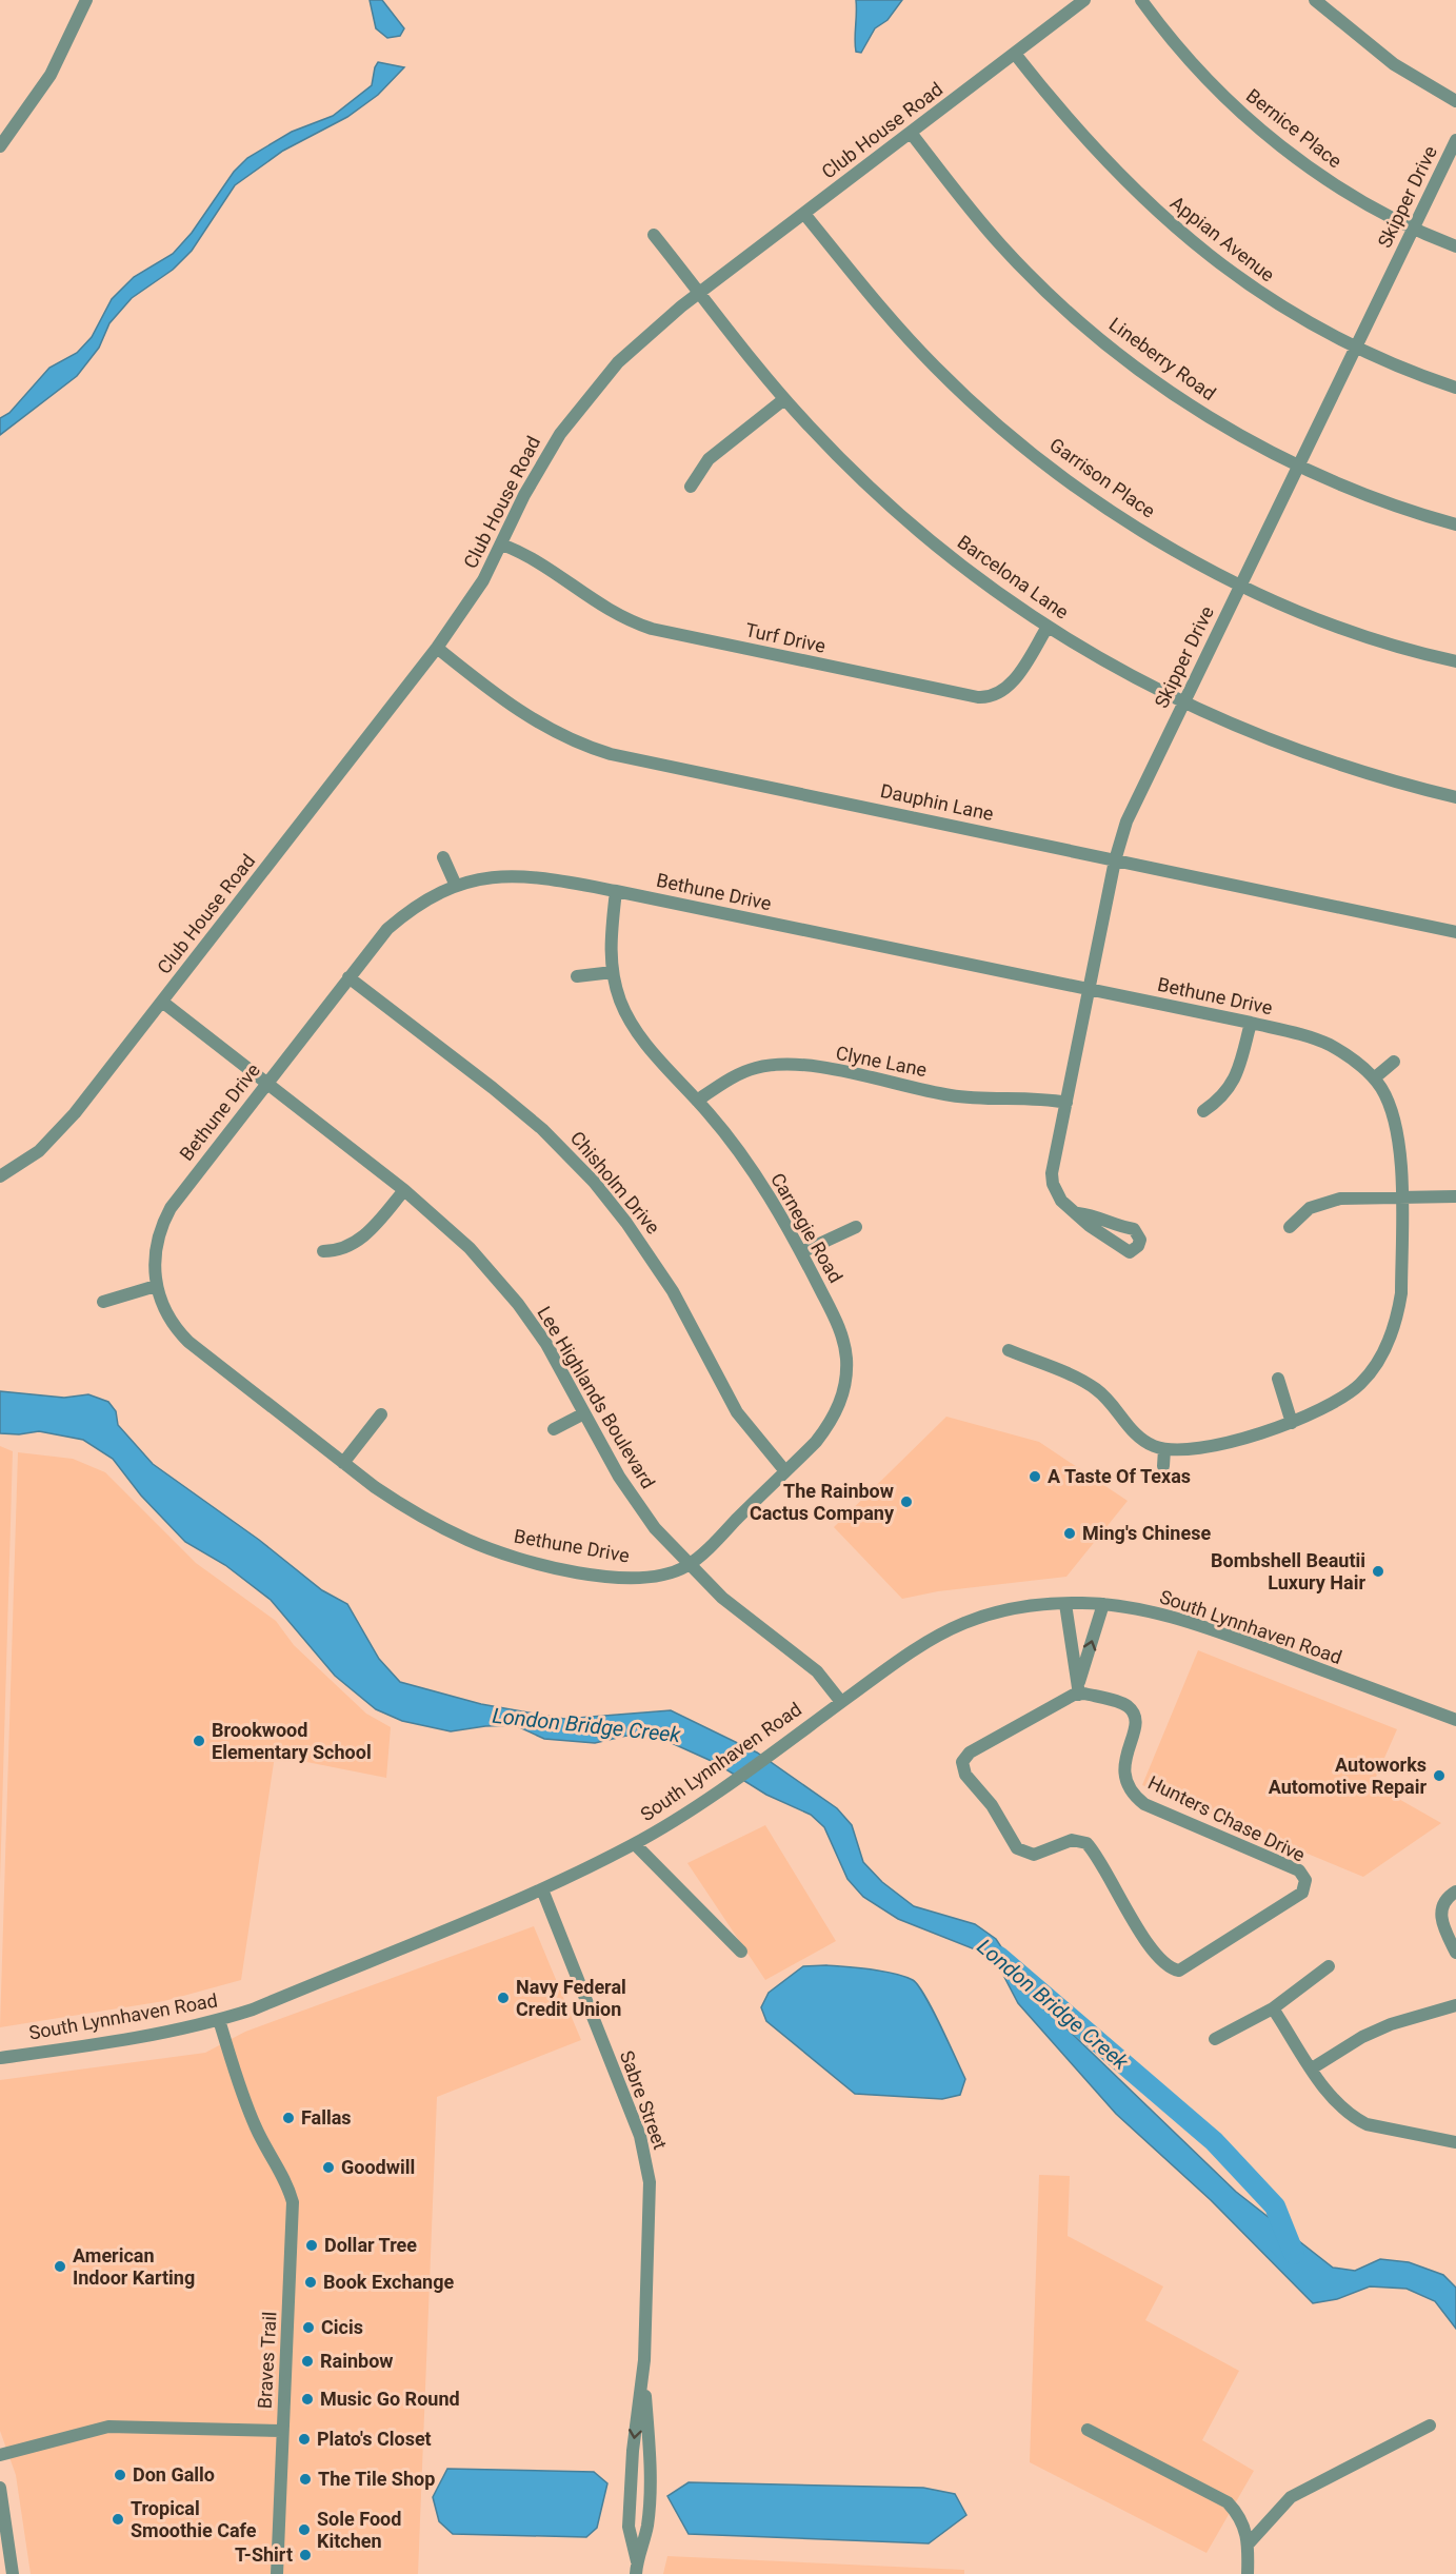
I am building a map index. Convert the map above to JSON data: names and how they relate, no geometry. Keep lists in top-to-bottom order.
{
  "streets": {
    "street": [
      "Bernice Place",
      "Club House Road",
      "Skipper Drive",
      "Appian Avenue",
      "Lineberry Road",
      "Garrison Place",
      "Barcelona Lane",
      "Turf Drive",
      "Dauphin Lane",
      "Bethune Drive",
      "Clyne Lane",
      "Chisholm Drive",
      "Carnegie Road",
      "Lee Highlands Boulevard",
      "South Lynnhaven Road",
      "Hunters Chase Drive",
      "Sabre Street",
      "Braves Trail"
    ]
  },
  "crossings": [
    ["Bernice Place", "Skipper Drive"],
    ["Club House Road", "Appian Avenue"],
    ["Club House Road", "Lineberry Road"],
    ["Club House Road", "Garrison Place"],
    ["Club House Road", "Barcelona Lane"],
    ["Club House Road", "Turf Drive"],
    ["Club House Road", "Dauphin Lane"],
    ["Club House Road", "Lee Highlands Boulevard"],
    ["Skipper Drive", "Appian Avenue"],
    ["Skipper Drive", "Lineberry Road"],
    ["Skipper Drive", "Garrison Place"],
    ["Skipper Drive", "Barcelona Lane"],
    ["Skipper Drive", "Dauphin Lane"],
    ["Skipper Drive", "Bethune Drive"],
    ["Skipper Drive", "Clyne Lane"],
    ["Barcelona Lane", "Turf Drive"],
    ["Bethune Drive", "Chisholm Drive"],
    ["Bethune Drive", "Carnegie Road"],
    ["Bethune Drive", "Lee Highlands Boulevard"],
    ["Clyne Lane", "Carnegie Road"],
    ["Chisholm Drive", "Carnegie Road"],
    ["Carnegie Road", "Lee Highlands Boulevard"],
    ["Lee Highlands Boulevard", "South Lynnhaven Road"],
    ["South Lynnhaven Road", "Sabre Street"],
    ["South Lynnhaven Road", "Braves Trail"]
  ],
  "water": ["London Bridge Creek"],
  "places": [
    "A Taste Of Texas",
    "The Rainbow Cactus Company",
    "Ming's Chinese",
    "Bombshell Beautii Luxury Hair",
    "Brookwood Elementary School",
    "Autoworks Automotive Repair",
    "Navy Federal Credit Union",
    "Fallas",
    "Goodwill",
    "Dollar Tree",
    "American Indoor Karting",
    "Book Exchange",
    "Cicis",
    "Rainbow",
    "Music Go Round",
    "Plato's Closet",
    "Don Gallo",
    "The Tile Shop",
    "Tropical Smoothie Cafe",
    "Sole Food Kitchen",
    "T-Shirt"
  ]
}
